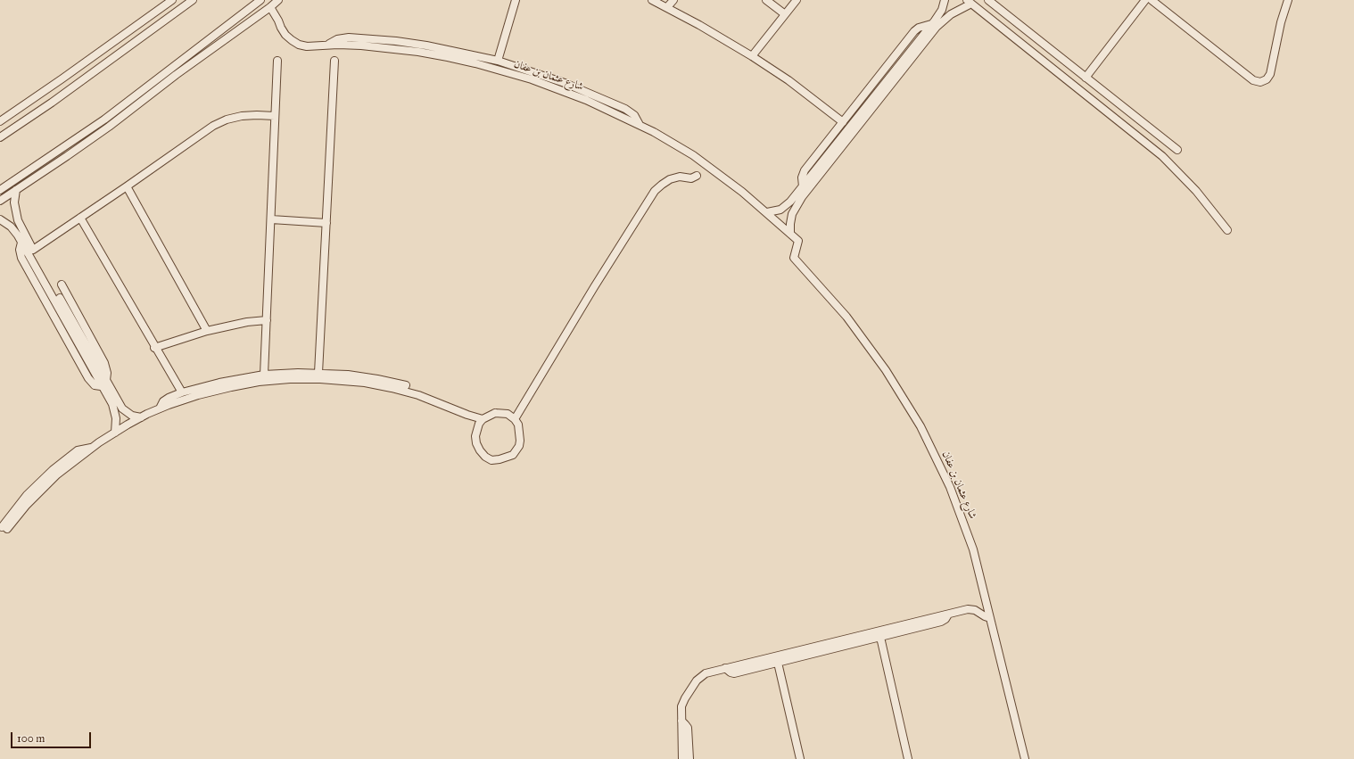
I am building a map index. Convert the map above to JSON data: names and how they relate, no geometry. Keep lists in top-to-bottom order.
{
  "streets": {
    "street": ["شارع عثمان بن عفان"]
  },
  "scale_bar": "100 m"
}
